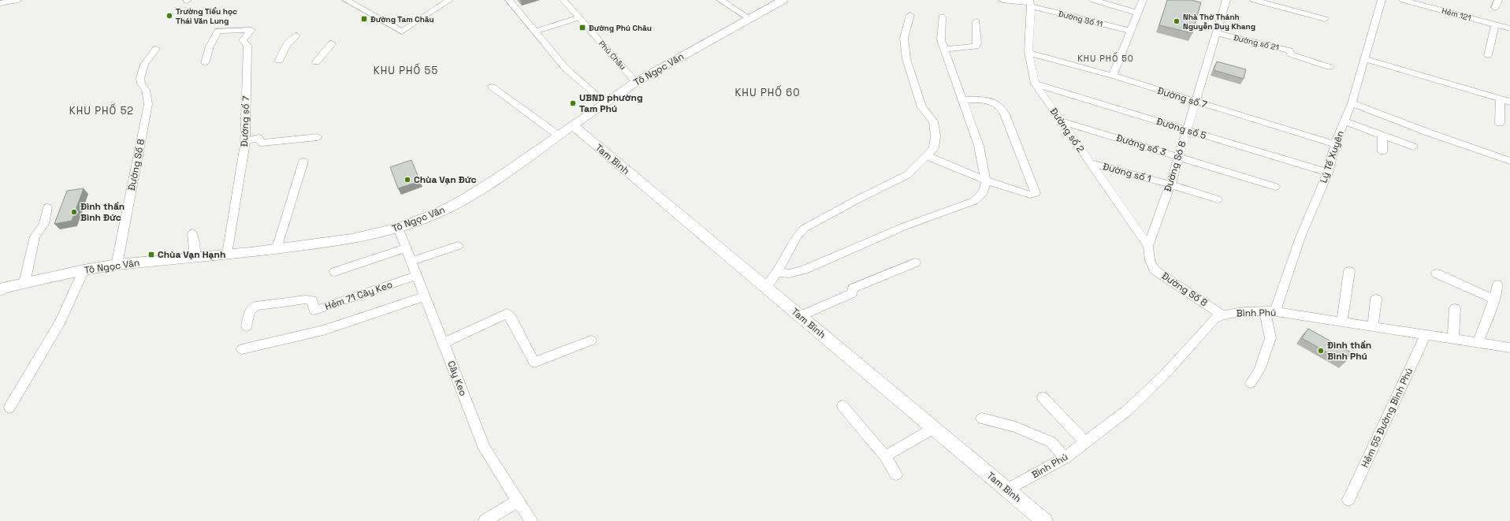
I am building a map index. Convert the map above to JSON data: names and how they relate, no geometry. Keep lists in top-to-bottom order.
{
  "streets": {
    "main road": ["Tô Ngọc Vân", "Tam Bình"],
    "street": [
      "Hẻm 121",
      "Đường Số 11",
      "Đường số 21",
      "Phú Châu",
      "Đường số 7",
      "Đường số 5",
      "Đường số 2",
      "Đường số 3",
      "Lý Tế Xuyên",
      "Đường Số 8",
      "Đường Só 8",
      "Đường số 1",
      "Hẻm 71 Cây Keo",
      "Bình Phú",
      "Cây Keo",
      "Hẻm 55 Đường Bình Phú"
    ]
  },
  "crossings": [
    ["Đường Số 11", "Đường số 2"],
    ["Đường số 21", "Đường Só 8"],
    ["Phú Châu", "Tô Ngọc Vân"],
    ["Tô Ngọc Vân", "Đường số 7"],
    ["Tô Ngọc Vân", "Tam Bình"],
    ["Tô Ngọc Vân", "Đường Số 8"],
    ["Tô Ngọc Vân", "Cây Keo"],
    ["Đường số 7", "Đường số 2"],
    ["Đường số 7", "Lý Tế Xuyên"],
    ["Đường số 7", "Đường Só 8"],
    ["Đường số 5", "Đường số 2"],
    ["Đường số 5", "Lý Tế Xuyên"],
    ["Đường số 5", "Đường Só 8"],
    ["Đường số 2", "Đường số 3"],
    ["Đường số 2", "Đường Só 8"],
    ["Đường số 2", "Đường số 1"],
    ["Đường số 3", "Đường Só 8"],
    ["Lý Tế Xuyên", "Bình Phú"],
    ["Tam Bình", "Bình Phú"],
    ["Đường Số 8", "Đường Só 8"],
    ["Đường Số 8", "Bình Phú"],
    ["Đường Só 8", "Đường số 1"],
    ["Hẻm 71 Cây Keo", "Cây Keo"],
    ["Bình Phú", "Hẻm 55 Đường Bình Phú"]
  ],
  "districts": [
    "KHU PHỐ 50",
    "KHU PHỐ 55",
    "KHU PHỐ 60",
    "KHU PHỐ 52"
  ],
  "places": {
    "other": [
      "Trường Tiểu học Thái Văn Lung",
      "Nhà Thờ Thánh Nguyễn Duy Khang",
      "UBND phường Tam Phú",
      "Chùa Vạn Đức",
      "Đình thần Bình Đức",
      "Đình thần Bình Phú"
    ],
    "transit": ["Đường Tam Châu", "Đường Phú Châu", "Chùa Vạn Hạnh"]
  }
}
